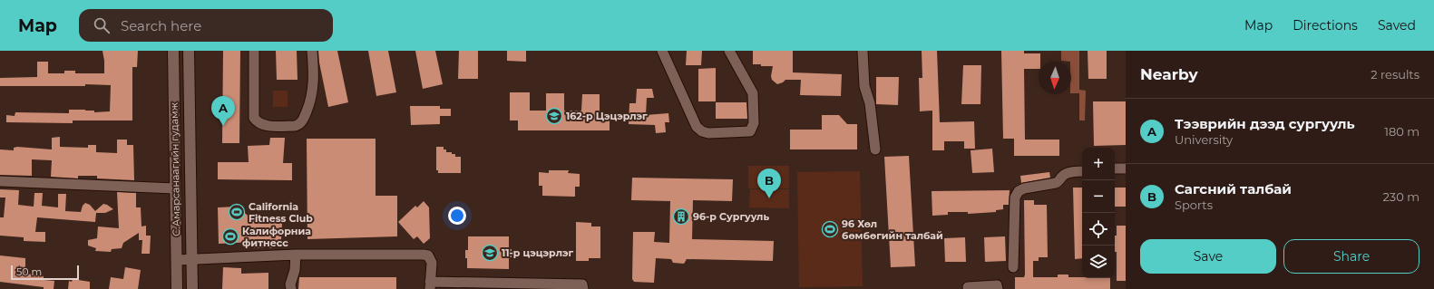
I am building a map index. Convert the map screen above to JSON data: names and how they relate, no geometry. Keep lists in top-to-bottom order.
{
  "streets": {
    "main road": ["С.Амарсанаагийн гудамж"]
  },
  "places": {
    "school or university": ["162-р Цэцэрлэг", "11-р цэцэрлэг"],
    "sports": ["California Fitness Club", "96 Хөл бөмбөгийн талбай", "Калифорниа фитнесс"],
    "building": ["96-р Сургууль"]
  },
  "scale_bar": "50 m",
  "north": "bottom",
  "page": {
    "header": "Map",
    "search": "Search here",
    "nav": ["Map", "Directions", "Saved"],
    "heading": ["Nearby", "2 results"],
    "pins": ["A", "B"],
    "list": [
      {
        "mark": "A",
        "name": "Тээврийн дээд сургууль",
        "note": "University",
        "value": "180 m"
      },
      {
        "mark": "B",
        "name": "Сагсний талбай",
        "note": "Sports",
        "value": "230 m"
      }
    ],
    "map_buttons": ["+", "−"],
    "buttons": ["Save", "Share"],
    "scale": "50 m"
  }
}
